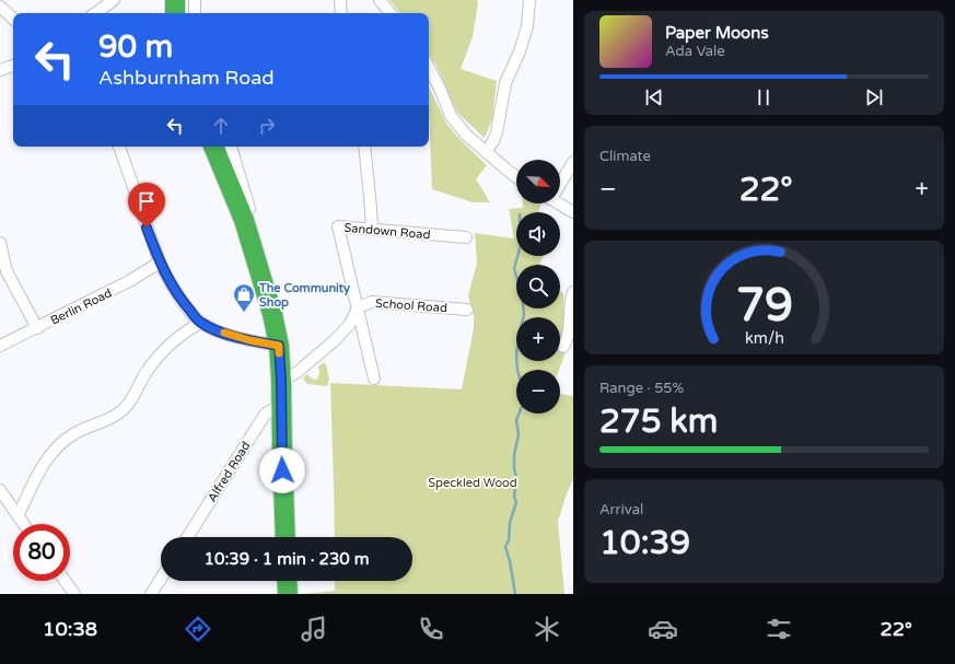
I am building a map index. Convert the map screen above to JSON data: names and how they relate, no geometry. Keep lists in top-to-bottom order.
{
  "streets": {
    "street": [
      "Sandown Road",
      "School Road",
      "Berlin Road",
      "Alfred Road"
    ]
  },
  "crossings": [
    ["Sandown Road", "School Road"]
  ],
  "parks": ["Speckled Wood"],
  "places": {
    "shop": ["The Community Shop"]
  },
  "north": "bottom right",
  "page": {
    "turn": ["90 m", "Ashburnham Road"],
    "song": ["Paper Moons", "Ada Vale"],
    "tile": [
      "Climate",
      ["Range · 55%", "275 km"],
      ["Arrival", "10:39"]
    ],
    "map_buttons": ["+", "−"],
    "heat": ["−", "22°", "+"],
    "limit": "80",
    "trip": "10:39 · 1 min · 230 m",
    "tabs": ["10:38", "22°"],
    "gauge": ["79", "km/h"]
  }
}
